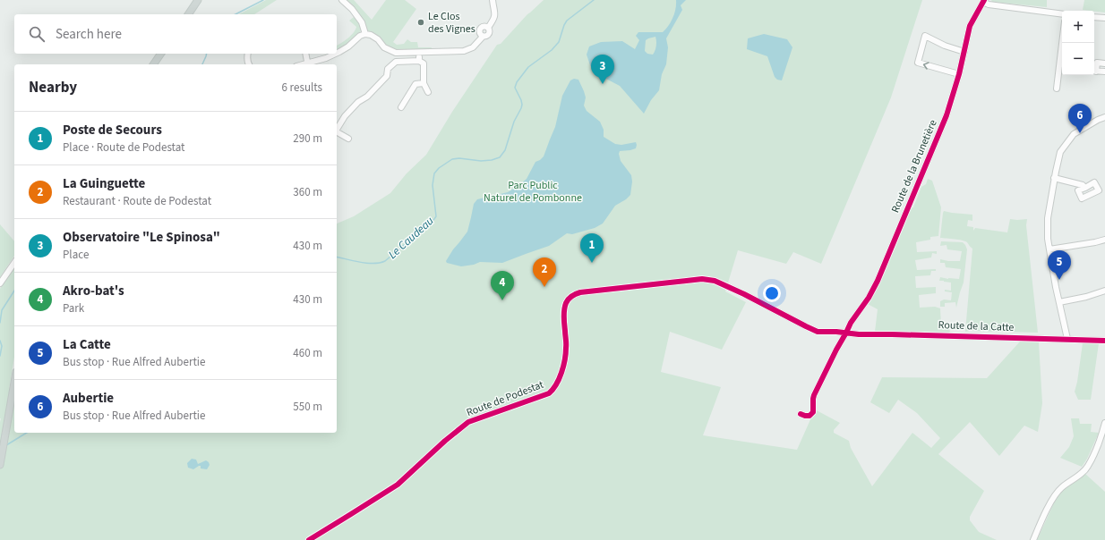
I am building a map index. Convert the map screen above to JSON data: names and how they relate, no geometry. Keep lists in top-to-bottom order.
{
  "streets": {
    "street": ["Route de la Brunetière", "Route de la Catte", "Route de Podestat"]
  },
  "crossings": [
    ["Route de la Brunetière", "Route de la Catte"],
    ["Route de la Brunetière", "Route de Podestat"],
    ["Route de la Catte", "Route de Podestat"]
  ],
  "water": ["Le Caudeau"],
  "parks": ["Parc Public Naturel de Pombonne"],
  "places": ["Le Clos des Vignes"],
  "page": {
    "map_buttons": ["+", "−"],
    "search": "Search here",
    "pins": [
      "3",
      "6",
      "1",
      "5",
      "2",
      "4"
    ],
    "heading": ["Nearby", "6 results"],
    "list": [
      {
        "mark": "1",
        "name": "Poste de Secours",
        "note": "Place · Route de Podestat",
        "value": "290 m"
      },
      {
        "mark": "2",
        "name": "La Guinguette",
        "note": "Restaurant · Route de Podestat",
        "value": "360 m"
      },
      {
        "mark": "3",
        "name": "Observatoire \"Le Spinosa\"",
        "note": "Place",
        "value": "430 m"
      },
      {
        "mark": "4",
        "name": "Akro-bat's",
        "note": "Park",
        "value": "430 m"
      },
      {
        "mark": "5",
        "name": "La Catte",
        "note": "Bus stop · Rue Alfred Aubertie",
        "value": "460 m"
      },
      {
        "mark": "6",
        "name": "Aubertie",
        "note": "Bus stop · Rue Alfred Aubertie",
        "value": "550 m"
      }
    ]
  }
}
